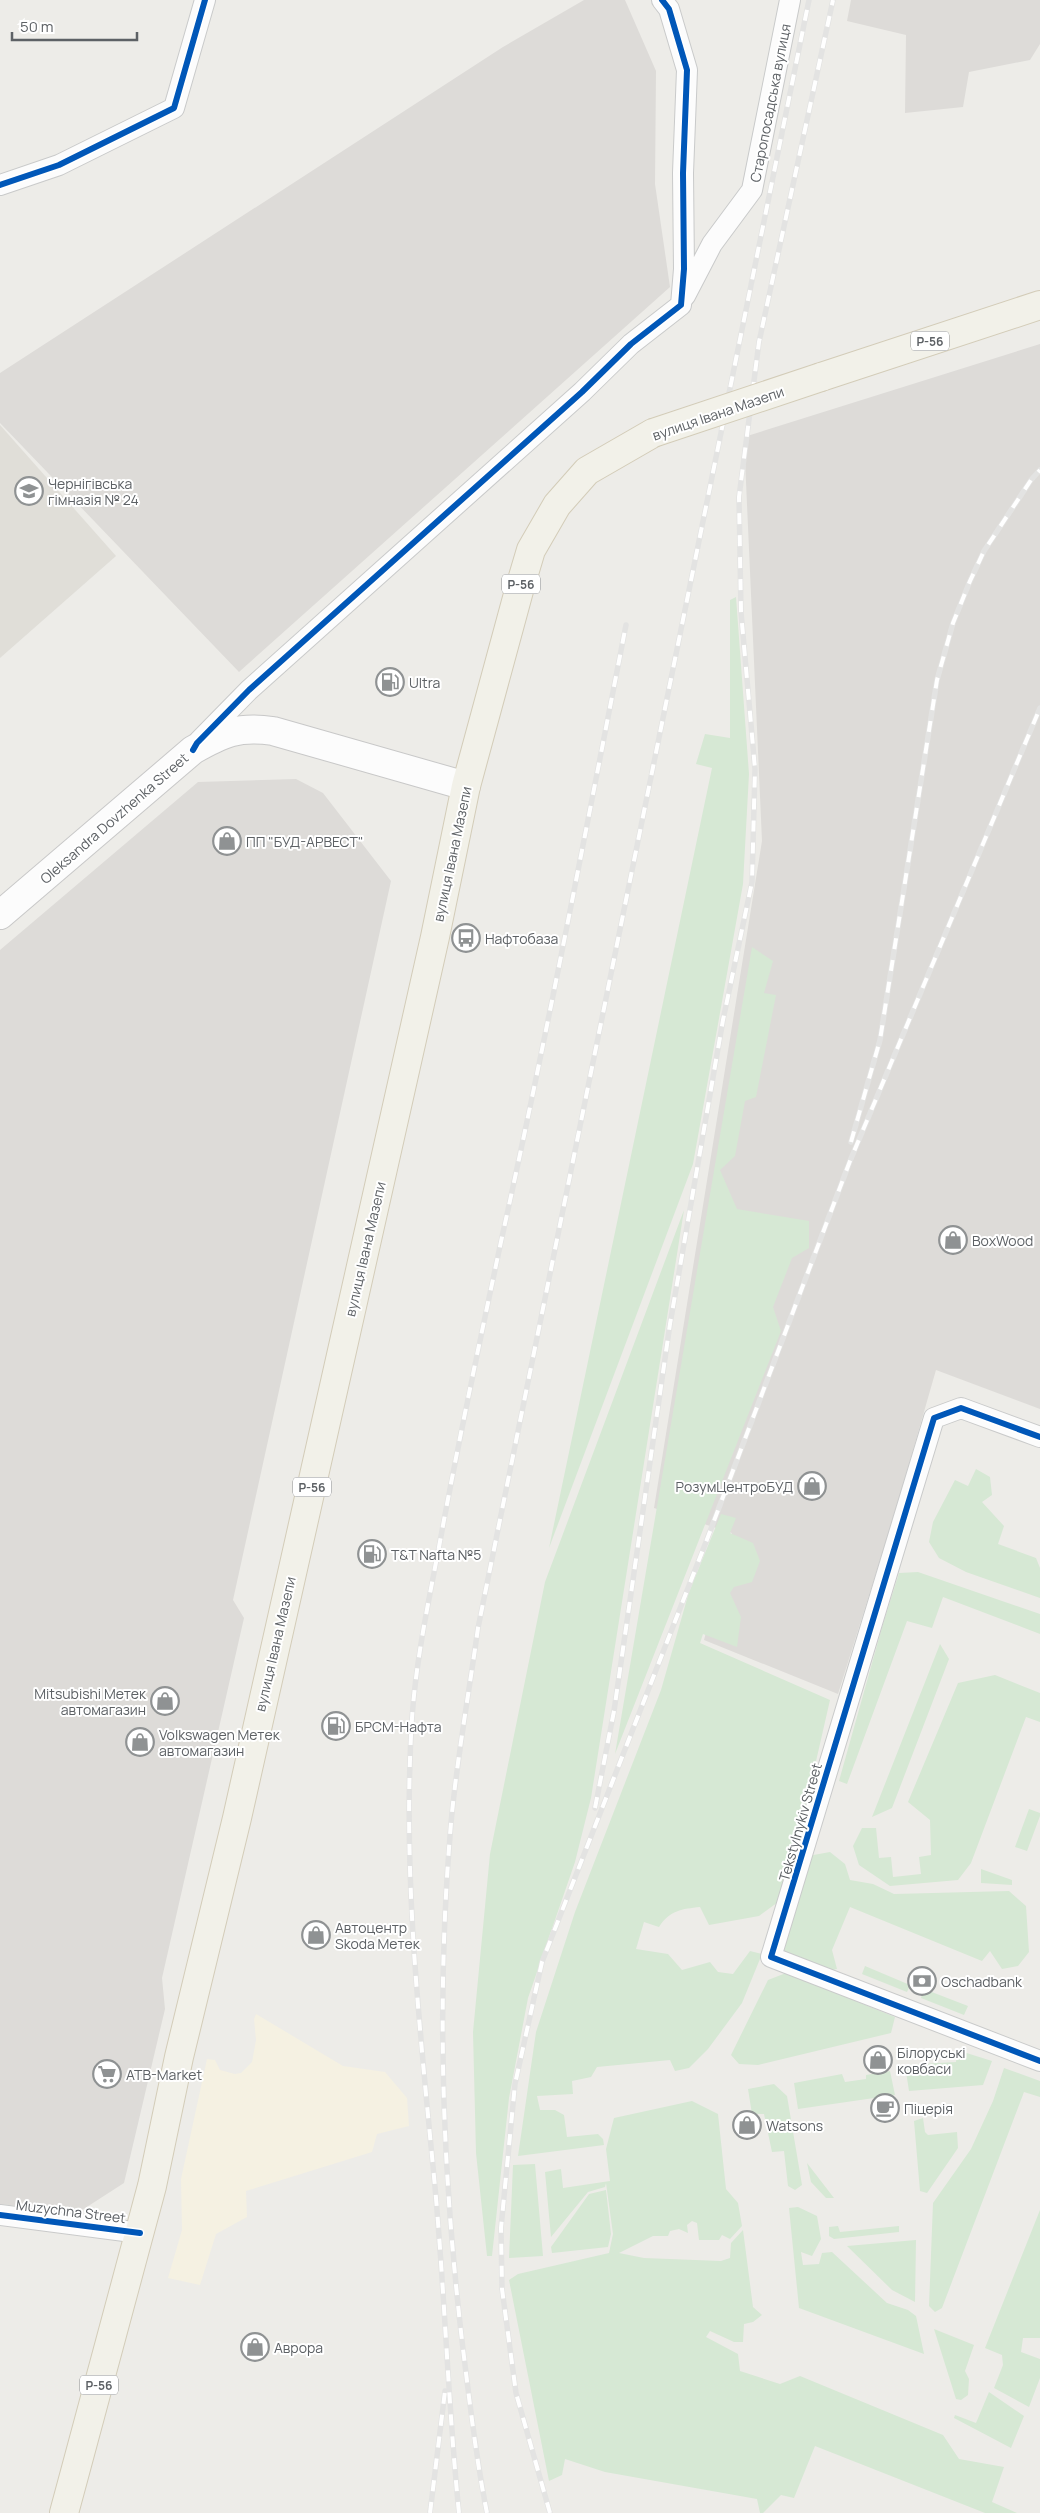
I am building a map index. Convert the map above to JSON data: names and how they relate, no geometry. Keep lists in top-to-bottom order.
{
  "streets": {
    "main road": ["Р-56", "вулиця Івана Мазепи", "Oleksandra Dovzhenka Street"],
    "street": ["Старопосадська вулиця", "Tekstylnykiv Street", "Muzychna Street"]
  },
  "crossings": [
    ["вулиця Івана Мазепи", "Oleksandra Dovzhenka Street"],
    ["вулиця Івана Мазепи", "Muzychna Street"]
  ],
  "places": {
    "school or university": ["Чернігівська гімназія № 24"],
    "fuel station": ["Ultra", "Т&T Nafta №5", "БРСМ-Нафта"],
    "shop": [
      "ПП \"БУД-АРВЕСТ\"",
      "BoxWood",
      "РозумЦентроБУД",
      "Mitsubishi Метек автомагазин",
      "Volkswagen Метек автомагазин",
      "Автоцентр Skoda Метек",
      "Білоруські ковбаси",
      "Watsons",
      "Аврора"
    ],
    "bus stop": ["Нафтобаза"],
    "bank": ["Oschadbank"],
    "supermarket": ["ATB-Market"],
    "cafe": ["Піцерія"]
  },
  "scale_bar": "50 m"
}
